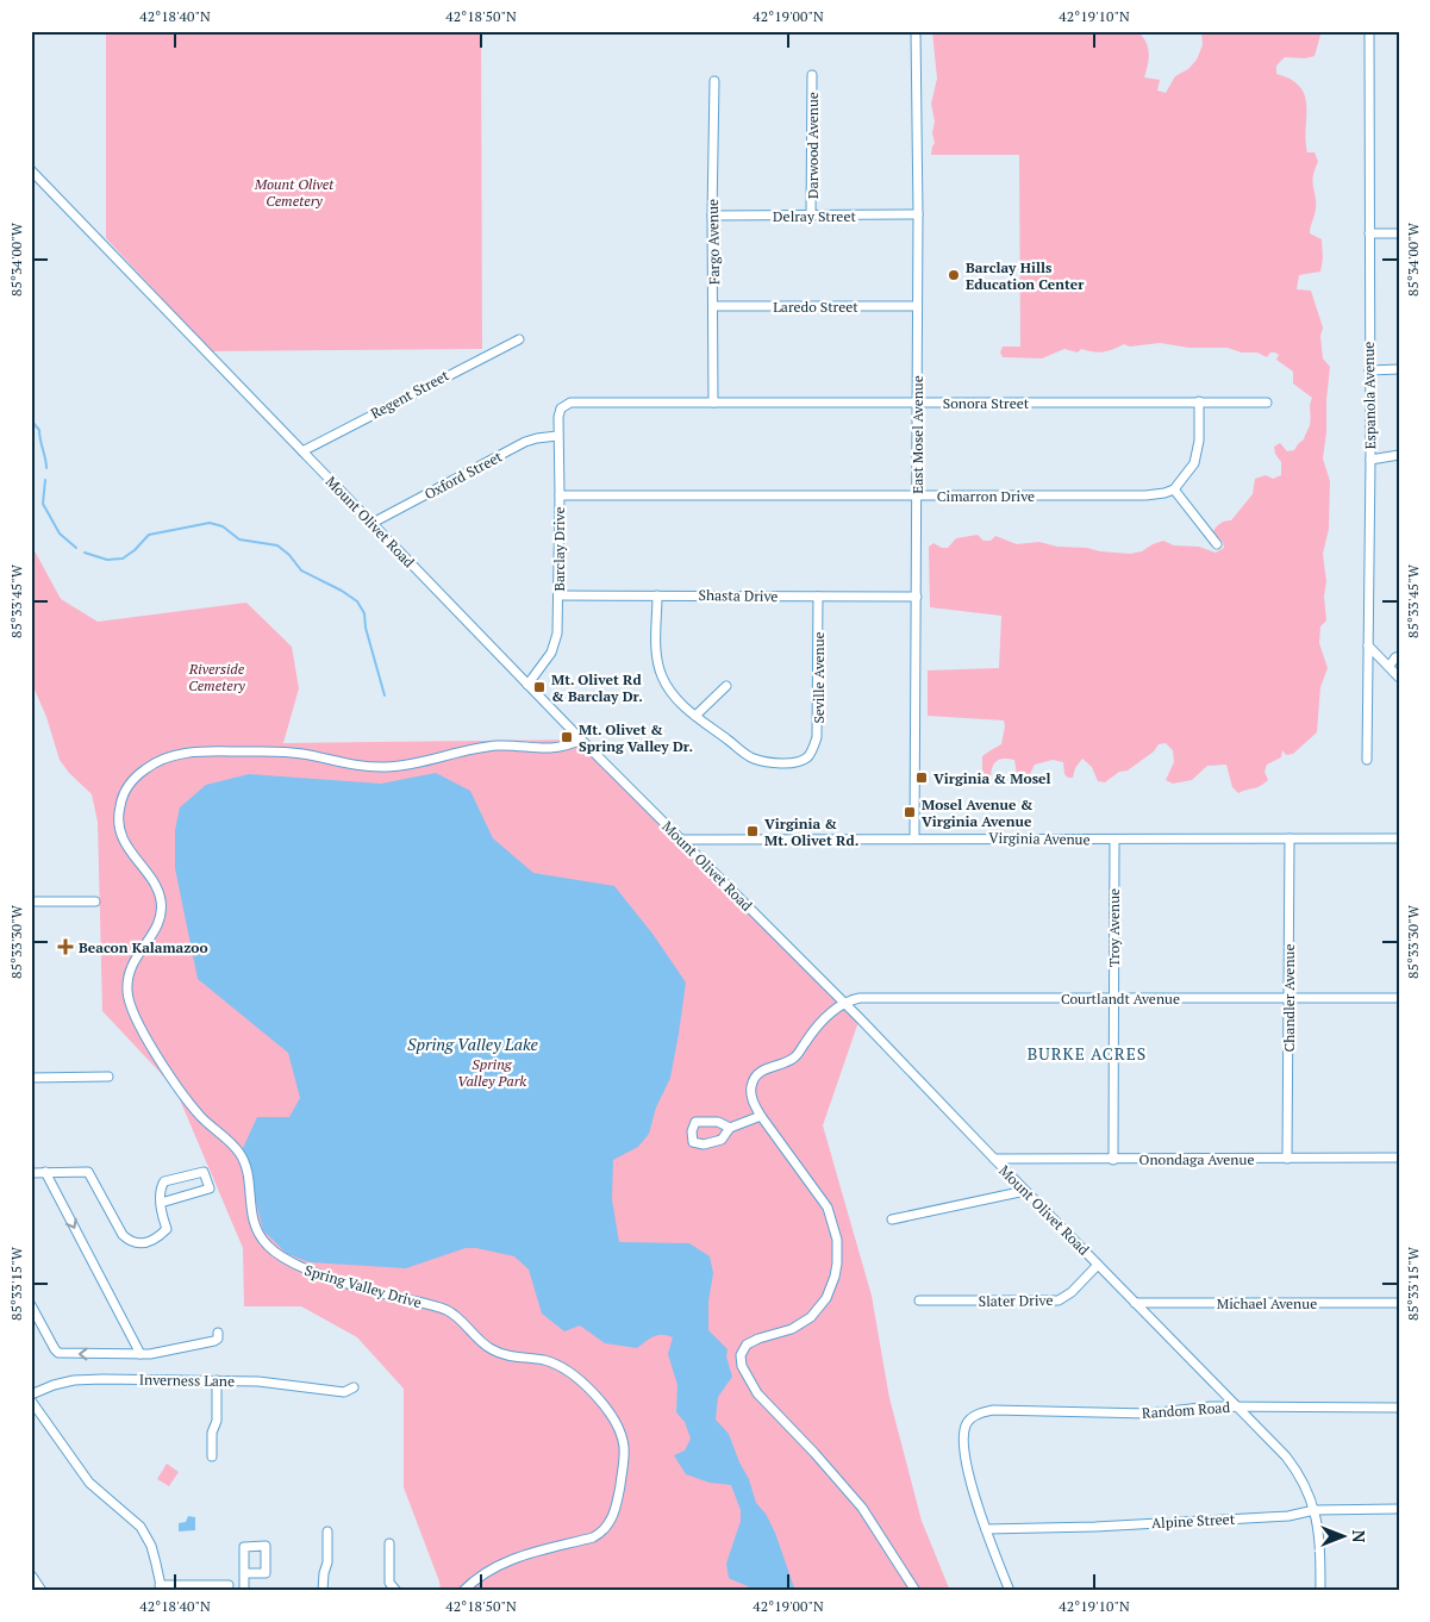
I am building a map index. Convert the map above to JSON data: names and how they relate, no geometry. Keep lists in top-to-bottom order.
{
  "streets": {
    "street": [
      "Darwood Avenue",
      "Delray Street",
      "Fargo Avenue",
      "Laredo Street",
      "Regent Street",
      "Espanola Avenue",
      "Sonora Street",
      "East Mosel Avenue",
      "Oxford Street",
      "Cimarron Drive",
      "Mount Olivet Road",
      "Barclay Drive",
      "Shasta Drive",
      "Seville Avenue",
      "Virginia Avenue",
      "Troy Avenue",
      "Courtlandt Avenue",
      "Chandler Avenue",
      "Onondaga Avenue",
      "Spring Valley Drive",
      "Slater Drive",
      "Michael Avenue",
      "Inverness Lane",
      "Random Road",
      "Alpine Street"
    ]
  },
  "crossings": [
    ["Darwood Avenue", "Delray Street"],
    ["Delray Street", "Fargo Avenue"],
    ["Delray Street", "East Mosel Avenue"],
    ["Fargo Avenue", "Laredo Street"],
    ["Fargo Avenue", "Sonora Street"],
    ["Laredo Street", "East Mosel Avenue"],
    ["Regent Street", "Mount Olivet Road"],
    ["Sonora Street", "East Mosel Avenue"],
    ["Sonora Street", "Barclay Drive"],
    ["East Mosel Avenue", "Cimarron Drive"],
    ["East Mosel Avenue", "Shasta Drive"],
    ["East Mosel Avenue", "Virginia Avenue"],
    ["Oxford Street", "Mount Olivet Road"],
    ["Oxford Street", "Barclay Drive"],
    ["Cimarron Drive", "Barclay Drive"],
    ["Mount Olivet Road", "Barclay Drive"],
    ["Mount Olivet Road", "Virginia Avenue"],
    ["Mount Olivet Road", "Courtlandt Avenue"],
    ["Mount Olivet Road", "Onondaga Avenue"],
    ["Mount Olivet Road", "Spring Valley Drive"],
    ["Mount Olivet Road", "Slater Drive"],
    ["Mount Olivet Road", "Michael Avenue"],
    ["Mount Olivet Road", "Random Road"],
    ["Mount Olivet Road", "Alpine Street"],
    ["Barclay Drive", "Shasta Drive"],
    ["Shasta Drive", "Seville Avenue"],
    ["Virginia Avenue", "Troy Avenue"],
    ["Virginia Avenue", "Chandler Avenue"],
    ["Troy Avenue", "Courtlandt Avenue"],
    ["Troy Avenue", "Onondaga Avenue"],
    ["Courtlandt Avenue", "Chandler Avenue"],
    ["Chandler Avenue", "Onondaga Avenue"],
    ["Random Road", "Alpine Street"]
  ],
  "districts": ["BURKE ACRES"],
  "water": ["Spring Valley Lake"],
  "parks": ["Mount Olivet Cemetery", "Riverside Cemetery", "Spring Valley Park"],
  "places": {
    "other": ["Barclay Hills Education Center"],
    "transit": [
      "Mt. Olivet Rd & Barclay Dr.",
      "Mt. Olivet & Spring Valley Dr.",
      "Virginia & Mosel",
      "Mosel Avenue & Virginia Avenue",
      "Virginia & Mt. Olivet Rd."
    ],
    "health": ["Beacon Kalamazoo"]
  },
  "north": "right",
  "coordinates": [
    "42°18'40\"N",
    "42°18'50\"N",
    "42°19'00\"N",
    "42°19'10\"N",
    "85°34'00\"W",
    "85°33'45\"W",
    "85°33'30\"W",
    "85°33'15\"W"
  ]
}
